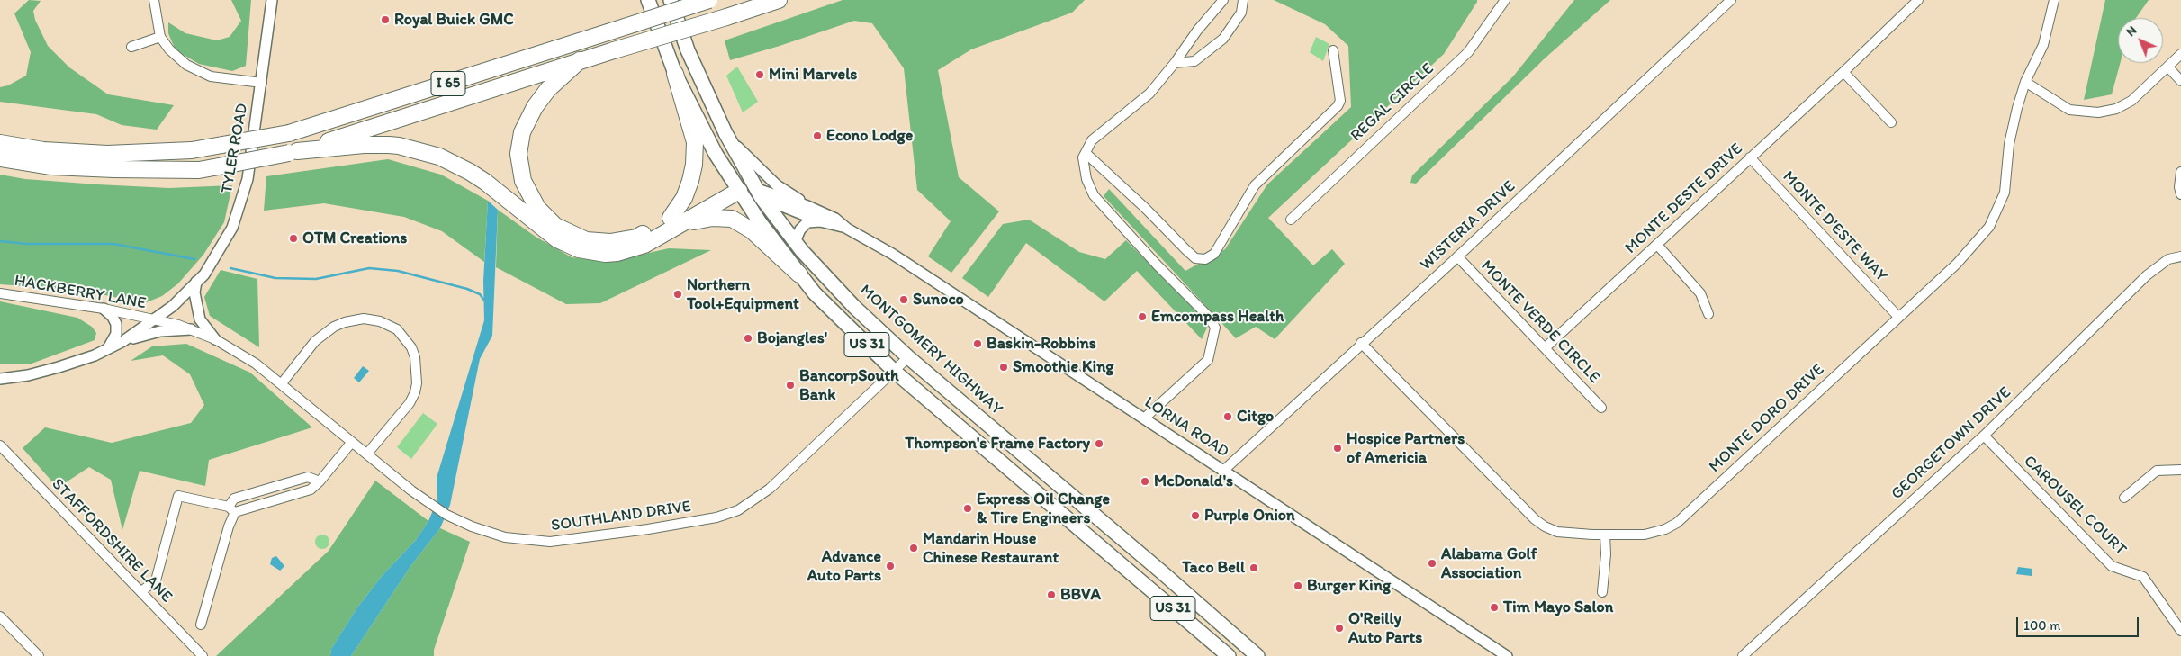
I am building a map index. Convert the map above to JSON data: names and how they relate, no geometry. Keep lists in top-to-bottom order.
{
  "streets": {
    "highway": ["I 65"],
    "main road": ["US 31", "MONTGOMERY HIGHWAY"],
    "street": [
      "REGAL CIRCLE",
      "TYLER ROAD",
      "MONTE DESTE DRIVE",
      "WISTERIA DRIVE",
      "MONTE D'ESTE WAY",
      "HACKBERRY LANE",
      "MONTE VERDE CIRCLE",
      "MONTE DORO DRIVE",
      "LORNA ROAD",
      "GEORGETOWN DRIVE",
      "CAROUSEL COURT",
      "SOUTHLAND DRIVE",
      "STAFFORDSHIRE LANE"
    ]
  },
  "crossings": [
    ["TYLER ROAD", "HACKBERRY LANE"],
    ["TYLER ROAD", "SOUTHLAND DRIVE"],
    ["MONTE DESTE DRIVE", "MONTE D'ESTE WAY"],
    ["MONTE DESTE DRIVE", "MONTE VERDE CIRCLE"],
    ["WISTERIA DRIVE", "MONTE VERDE CIRCLE"],
    ["WISTERIA DRIVE", "MONTE DORO DRIVE"],
    ["WISTERIA DRIVE", "LORNA ROAD"],
    ["MONTE D'ESTE WAY", "MONTE DORO DRIVE"],
    ["HACKBERRY LANE", "SOUTHLAND DRIVE"],
    ["US 31", "SOUTHLAND DRIVE"],
    ["MONTGOMERY HIGHWAY", "LORNA ROAD"],
    ["MONTGOMERY HIGHWAY", "SOUTHLAND DRIVE"],
    ["GEORGETOWN DRIVE", "CAROUSEL COURT"]
  ],
  "places": [
    "Royal Buick GMC",
    "Mini Marvels",
    "Econo Lodge",
    "OTM Creations",
    "Northern Tool+Equipment",
    "Sunoco",
    "Emcompass Health",
    "Bojangles'",
    "Baskin-Robbins",
    "Smoothie King",
    "BancorpSouth Bank",
    "Citgo",
    "Thompson's Frame Factory",
    "Hospice Partners of Americia",
    "McDonald's",
    "Express Oil Change & Tire Engineers",
    "Purple Onion",
    "Mandarin House Chinese Restaurant",
    "Alabama Golf Association",
    "Advance Auto Parts",
    "Taco Bell",
    "Burger King",
    "BBVA",
    "Tim Mayo Salon",
    "O'Reilly Auto Parts"
  ],
  "scale_bar": "100 m",
  "north": "top left"
}
